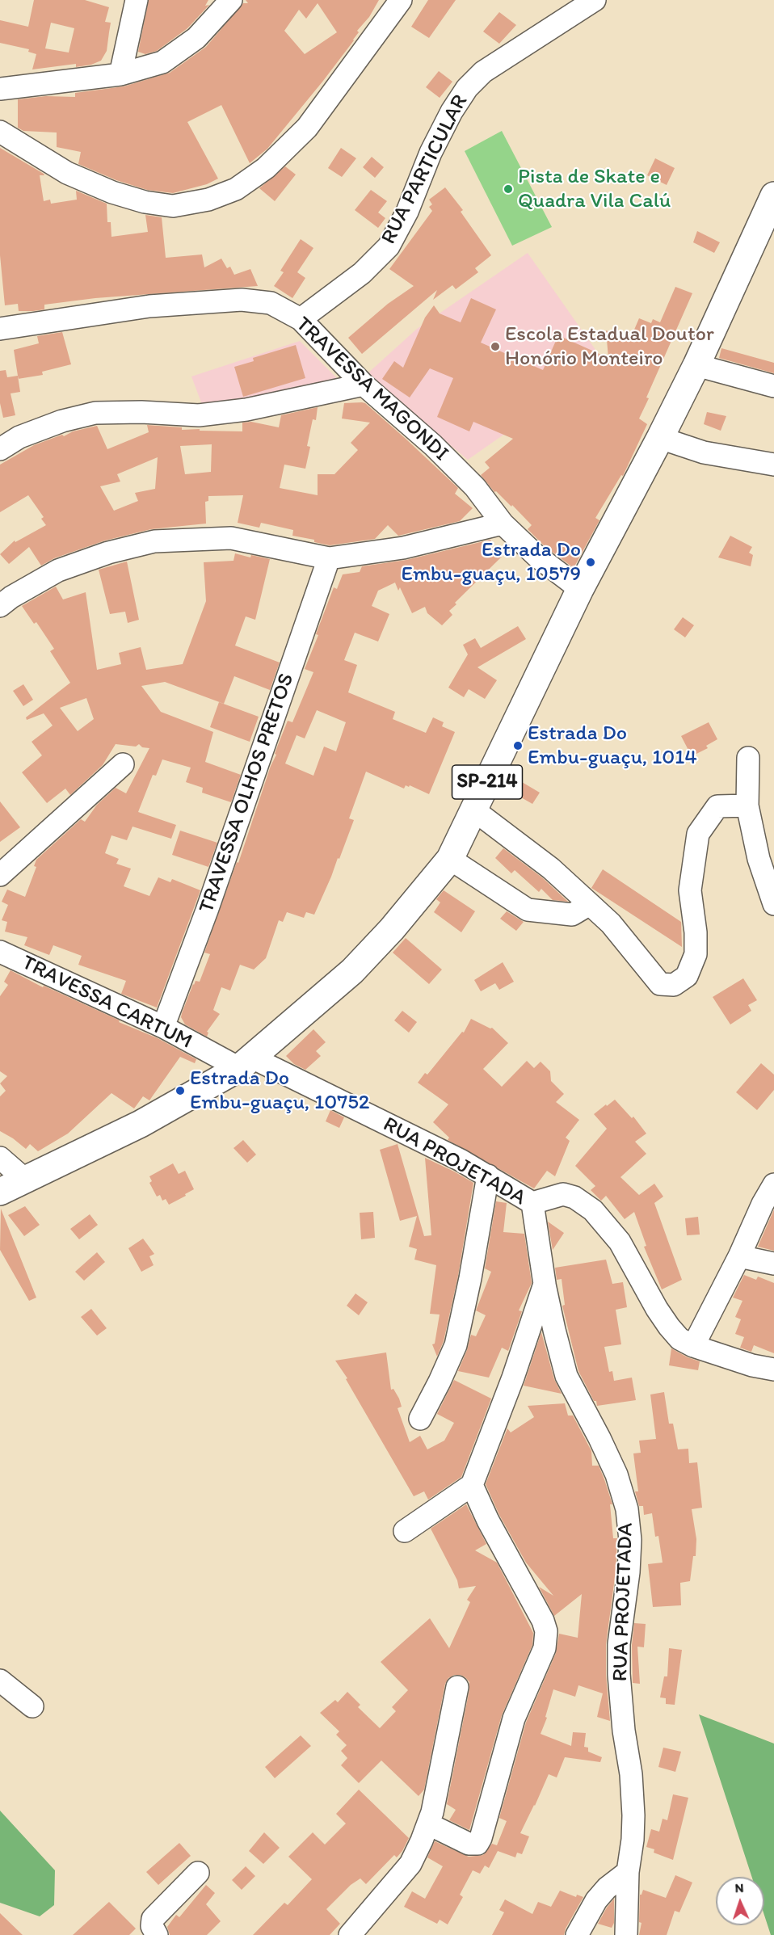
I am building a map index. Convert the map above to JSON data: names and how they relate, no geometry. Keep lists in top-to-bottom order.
{
  "streets": {
    "main road": ["SP-214"],
    "street": [
      "RUA PARTICULAR",
      "TRAVESSA MAGONDI",
      "TRAVESSA OLHOS PRETOS",
      "TRAVESSA CARTUM",
      "RUA PROJETADA"
    ]
  },
  "crossings": [
    ["RUA PARTICULAR", "TRAVESSA MAGONDI"],
    ["TRAVESSA MAGONDI", "SP-214"],
    ["SP-214", "TRAVESSA CARTUM"],
    ["SP-214", "RUA PROJETADA"],
    ["TRAVESSA OLHOS PRETOS", "TRAVESSA CARTUM"],
    ["TRAVESSA CARTUM", "RUA PROJETADA"]
  ],
  "places": [
    "Pista de Skate e Quadra Vila Calú",
    "Escola Estadual Doutor Honório Monteiro",
    "Estrada Do Embu-guaçu, 10579",
    "Estrada Do Embu-guaçu, 1014",
    "Estrada Do Embu-guaçu, 10752"
  ],
  "north": "top"
}
